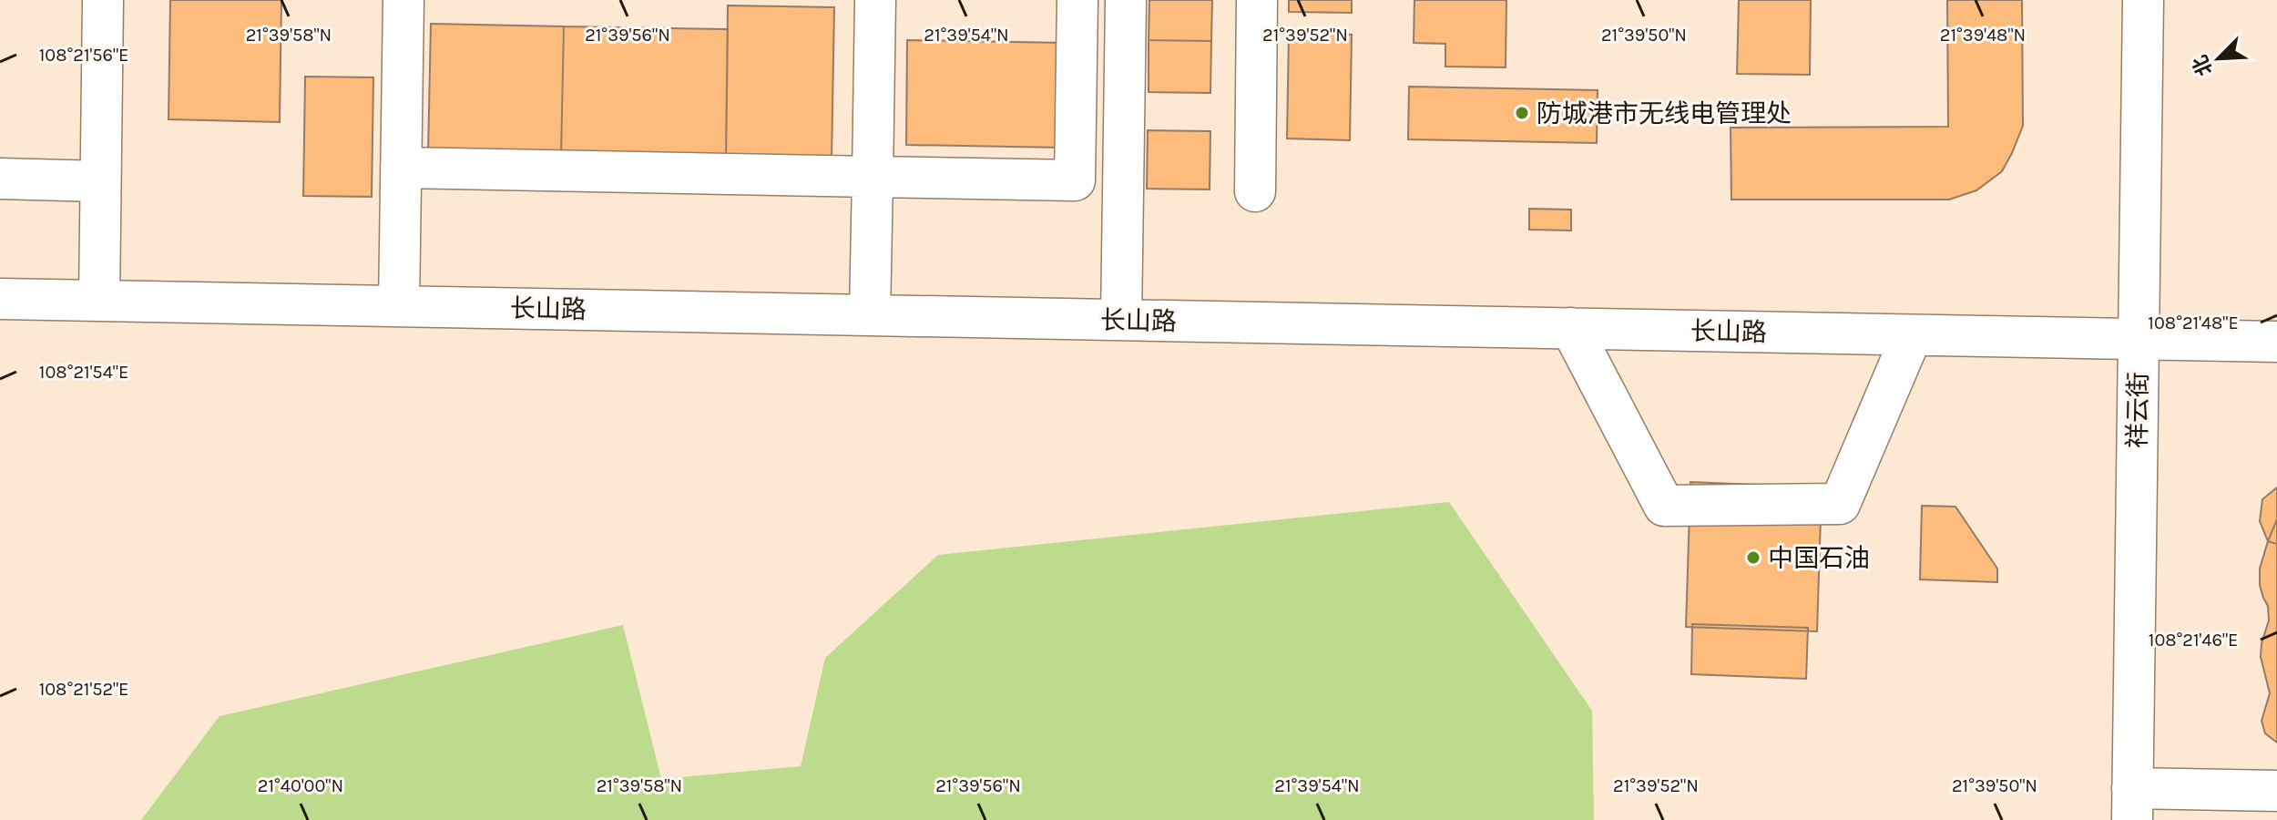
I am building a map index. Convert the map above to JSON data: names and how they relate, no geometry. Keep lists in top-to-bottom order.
{
  "streets": {
    "street": ["长山路", "祥云街"]
  },
  "crossings": [
    ["长山路", "祥云街"]
  ],
  "places": ["防城港市无线电管理处", "中国石油"],
  "north": "bottom left",
  "coordinates": [
    "21°39'58\"N",
    "21°39'56\"N",
    "21°39'54\"N",
    "21°39'52\"N",
    "21°39'50\"N",
    "21°39'48\"N",
    "108°21'56\"E",
    "108°21'48\"E",
    "108°21'54\"E",
    "108°21'46\"E",
    "108°21'52\"E",
    "21°40'00\"N"
  ]
}
